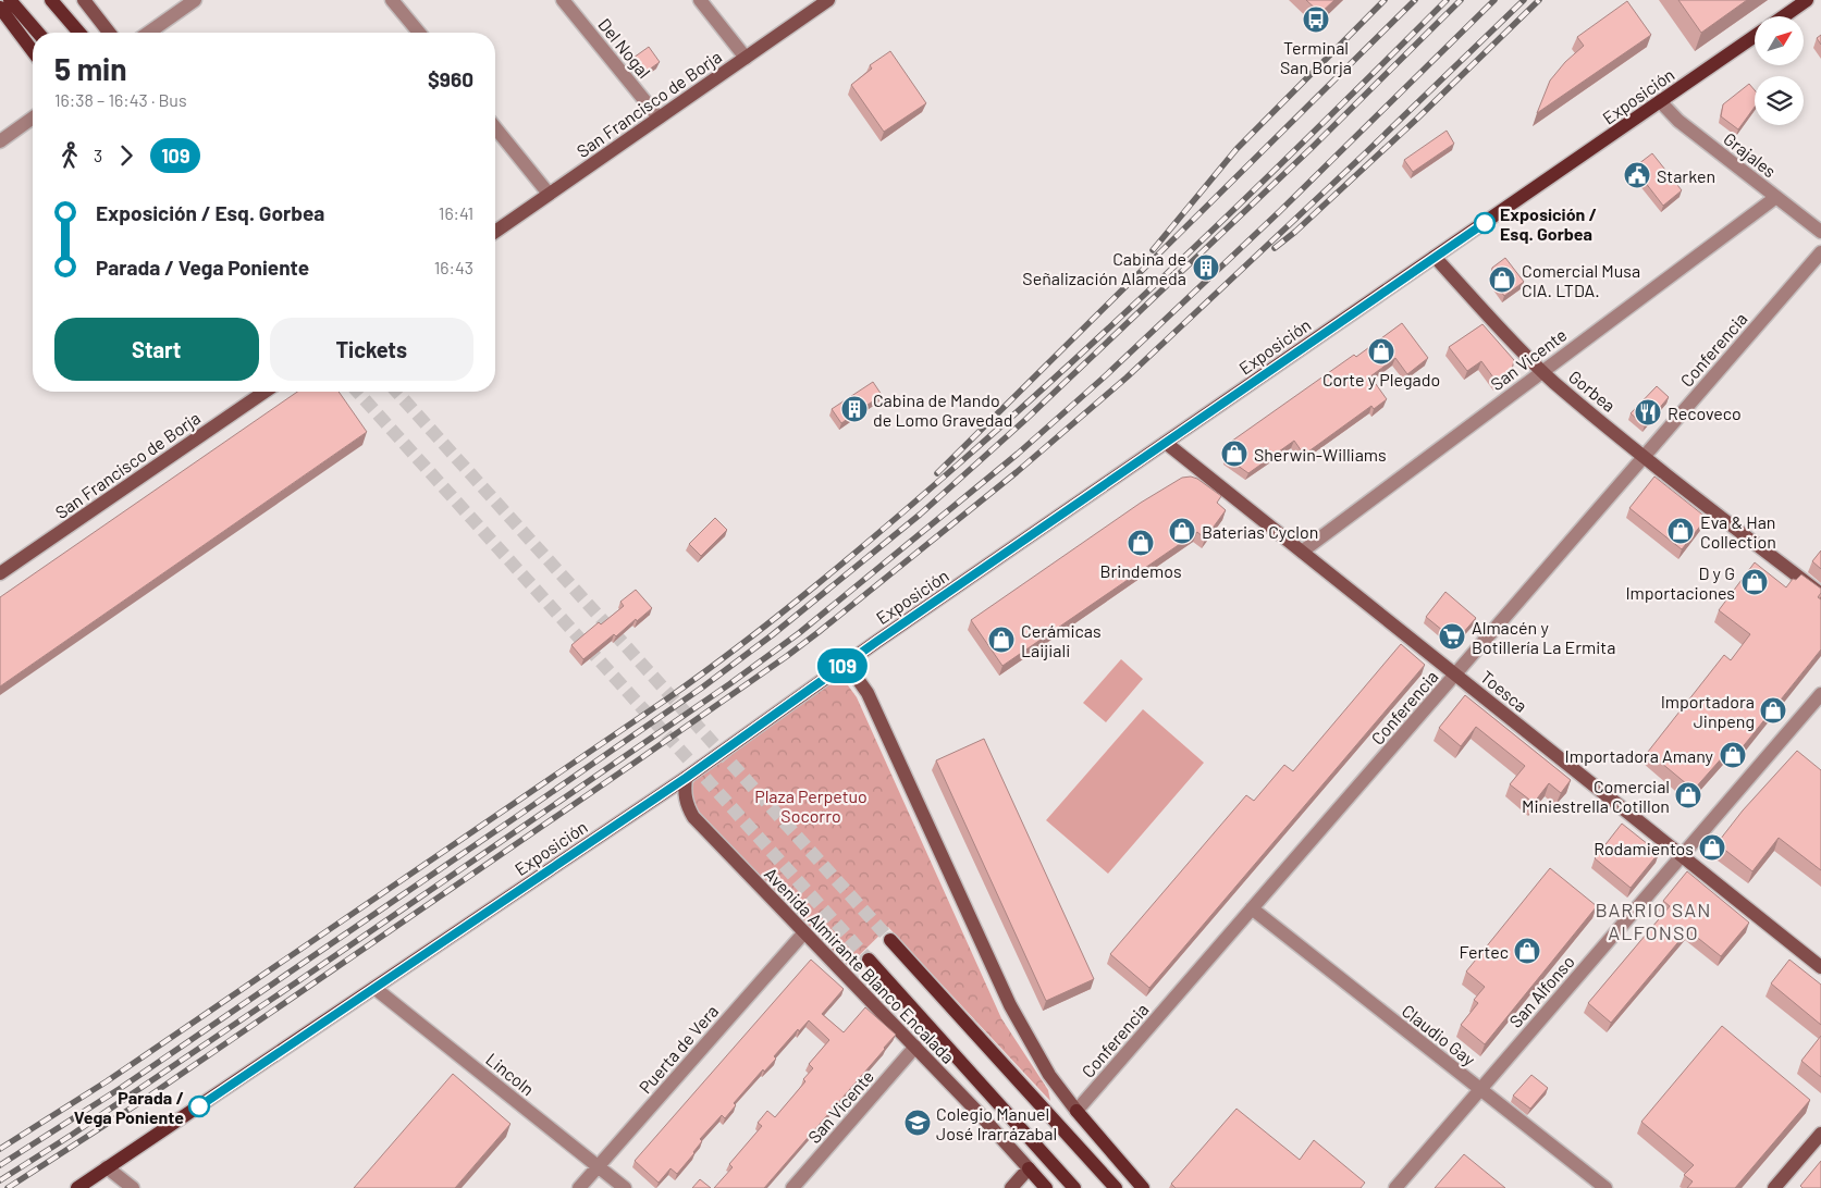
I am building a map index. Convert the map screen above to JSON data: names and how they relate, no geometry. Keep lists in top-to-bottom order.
{
  "streets": {
    "main road": ["Exposición", "Avenida Almirante Blanco Encalada"],
    "street": [
      "Del Nogal",
      "San Francisco de Borja",
      "Grajales",
      "Conferencia",
      "San Vicente",
      "Gorbea",
      "Toesca",
      "San Alfonso",
      "Claudio Gay",
      "Puerta de Vera",
      "Lincoln"
    ]
  },
  "crossings": [
    ["Del Nogal", "San Francisco de Borja"],
    ["Exposición", "Grajales"],
    ["Exposición", "Gorbea"],
    ["Exposición", "Toesca"],
    ["Exposición", "Avenida Almirante Blanco Encalada"],
    ["Exposición", "Lincoln"],
    ["Grajales", "San Vicente"],
    ["Conferencia", "Gorbea"],
    ["Conferencia", "Toesca"],
    ["Conferencia", "Claudio Gay"],
    ["San Vicente", "Gorbea"],
    ["San Vicente", "Toesca"],
    ["San Vicente", "Avenida Almirante Blanco Encalada"],
    ["Toesca", "San Alfonso"],
    ["Avenida Almirante Blanco Encalada", "Puerta de Vera"],
    ["San Alfonso", "Claudio Gay"],
    ["Puerta de Vera", "Lincoln"]
  ],
  "districts": ["BARRIO SAN ALFONSO"],
  "parks": ["Plaza Perpetuo Socorro"],
  "places": {
    "bus stop": ["Terminal San Borja"],
    "public building": ["Starken"],
    "other": ["Exposición / Esq. Gorbea", "Parada / Vega Poniente"],
    "building": ["Cabina de Señalización Alameda", "Cabina de Mando de Lomo Gravedad"],
    "shop": [
      "Comercial Musa CIA. LTDA.",
      "Corte y Plegado",
      "Sherwin-Williams",
      "Baterias Cyclon",
      "Eva & Han Collection",
      "Brindemos",
      "D y G Importaciones",
      "Cerámicas Laijiali",
      "Importadora Jinpeng",
      "Importadora Amany",
      "Comercial Miniestrella Cotillon",
      "Rodamientos",
      "Fertec"
    ],
    "restaurant": ["Recoveco"],
    "supermarket": ["Almacén y Botillería La Ermita"],
    "school or university": ["Colegio Manuel José Irarrázabal"]
  },
  "lines": ["bus line 109"],
  "north": "top right",
  "page": {
    "on_map": "109",
    "heading": ["5 min", "16:38 – 16:43 · Bus", "$960"],
    "legs": ["3", "109"],
    "list": [
      {
        "name": "Exposición / Esq. Gorbea",
        "value": "16:41"
      },
      {
        "name": "Parada / Vega Poniente",
        "value": "16:43"
      }
    ],
    "buttons": ["Start", "Tickets"]
  }
}
